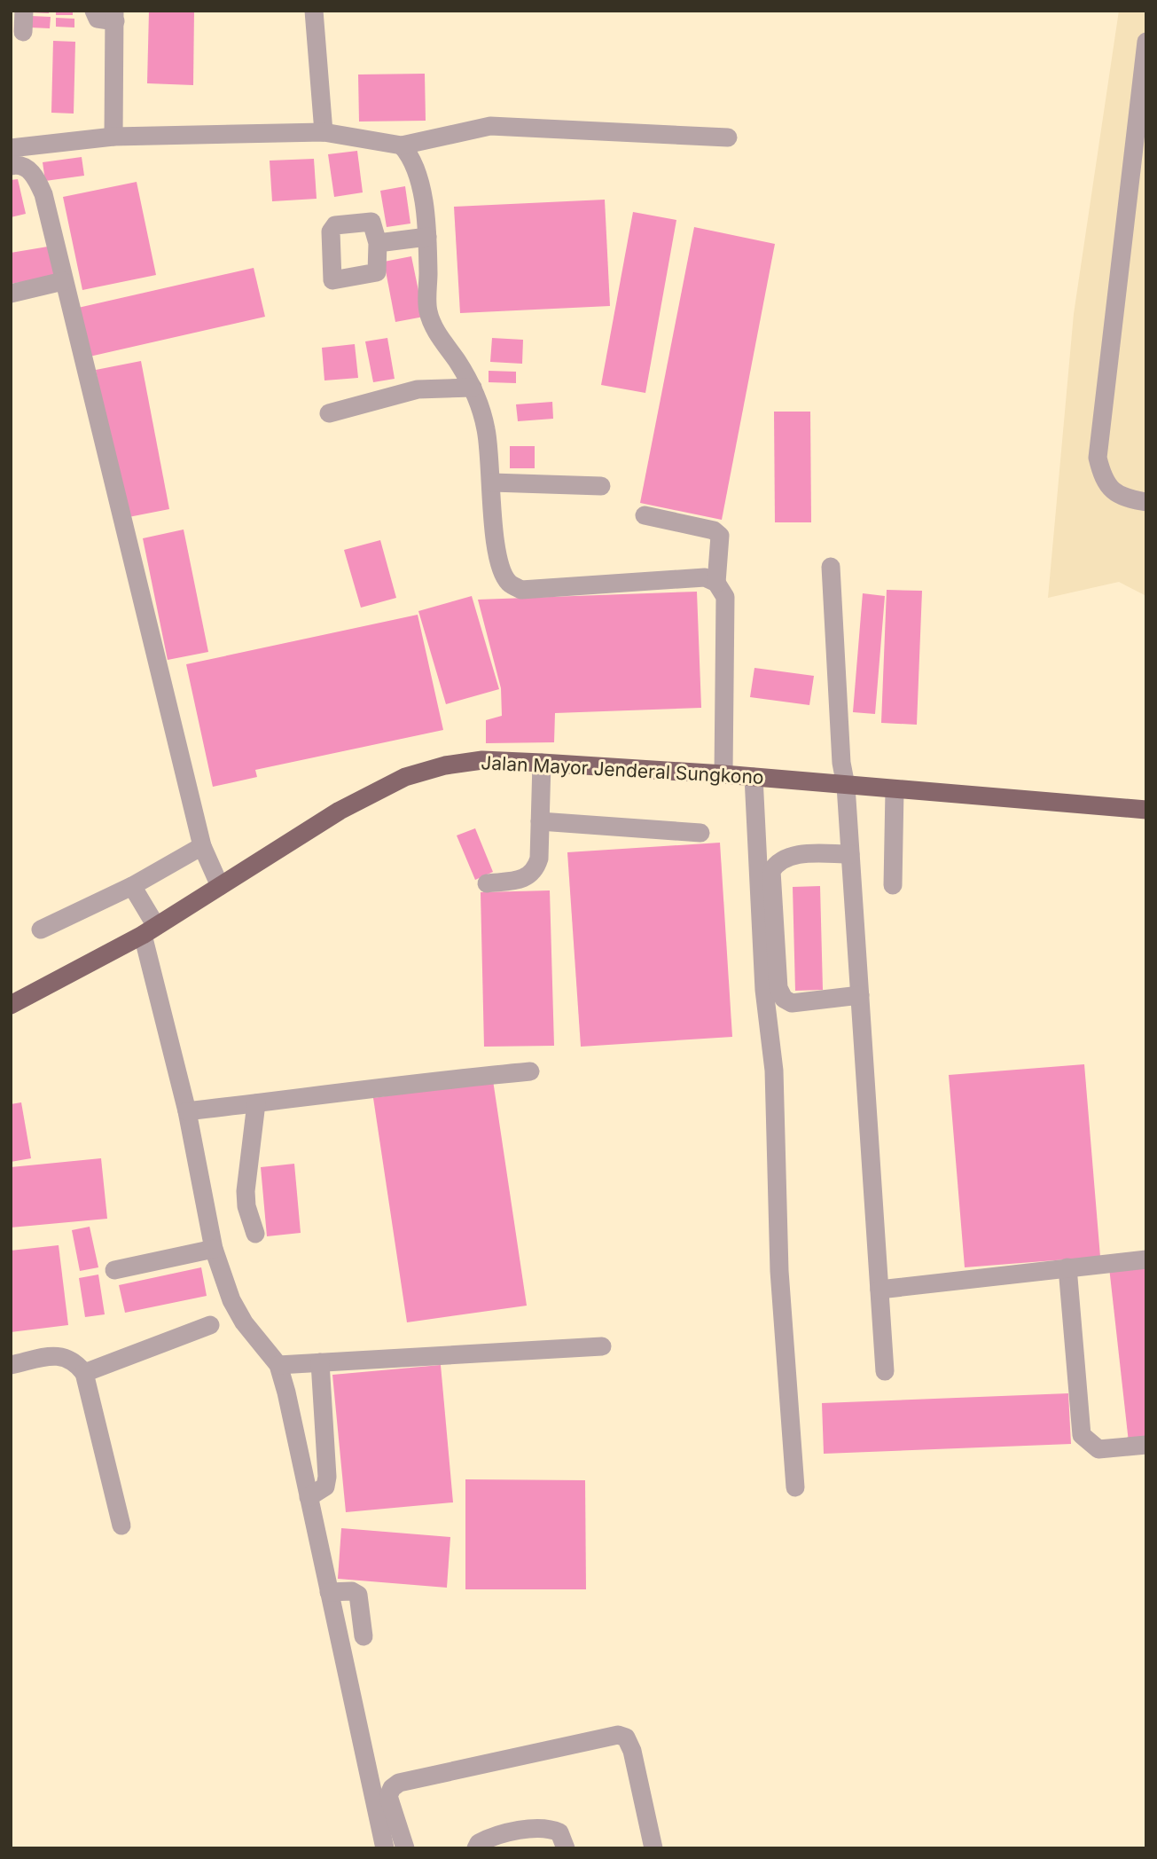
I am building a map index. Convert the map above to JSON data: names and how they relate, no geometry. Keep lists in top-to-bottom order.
{
  "streets": {
    "main road": ["Jalan Mayor Jenderal Sungkono"]
  }
}
